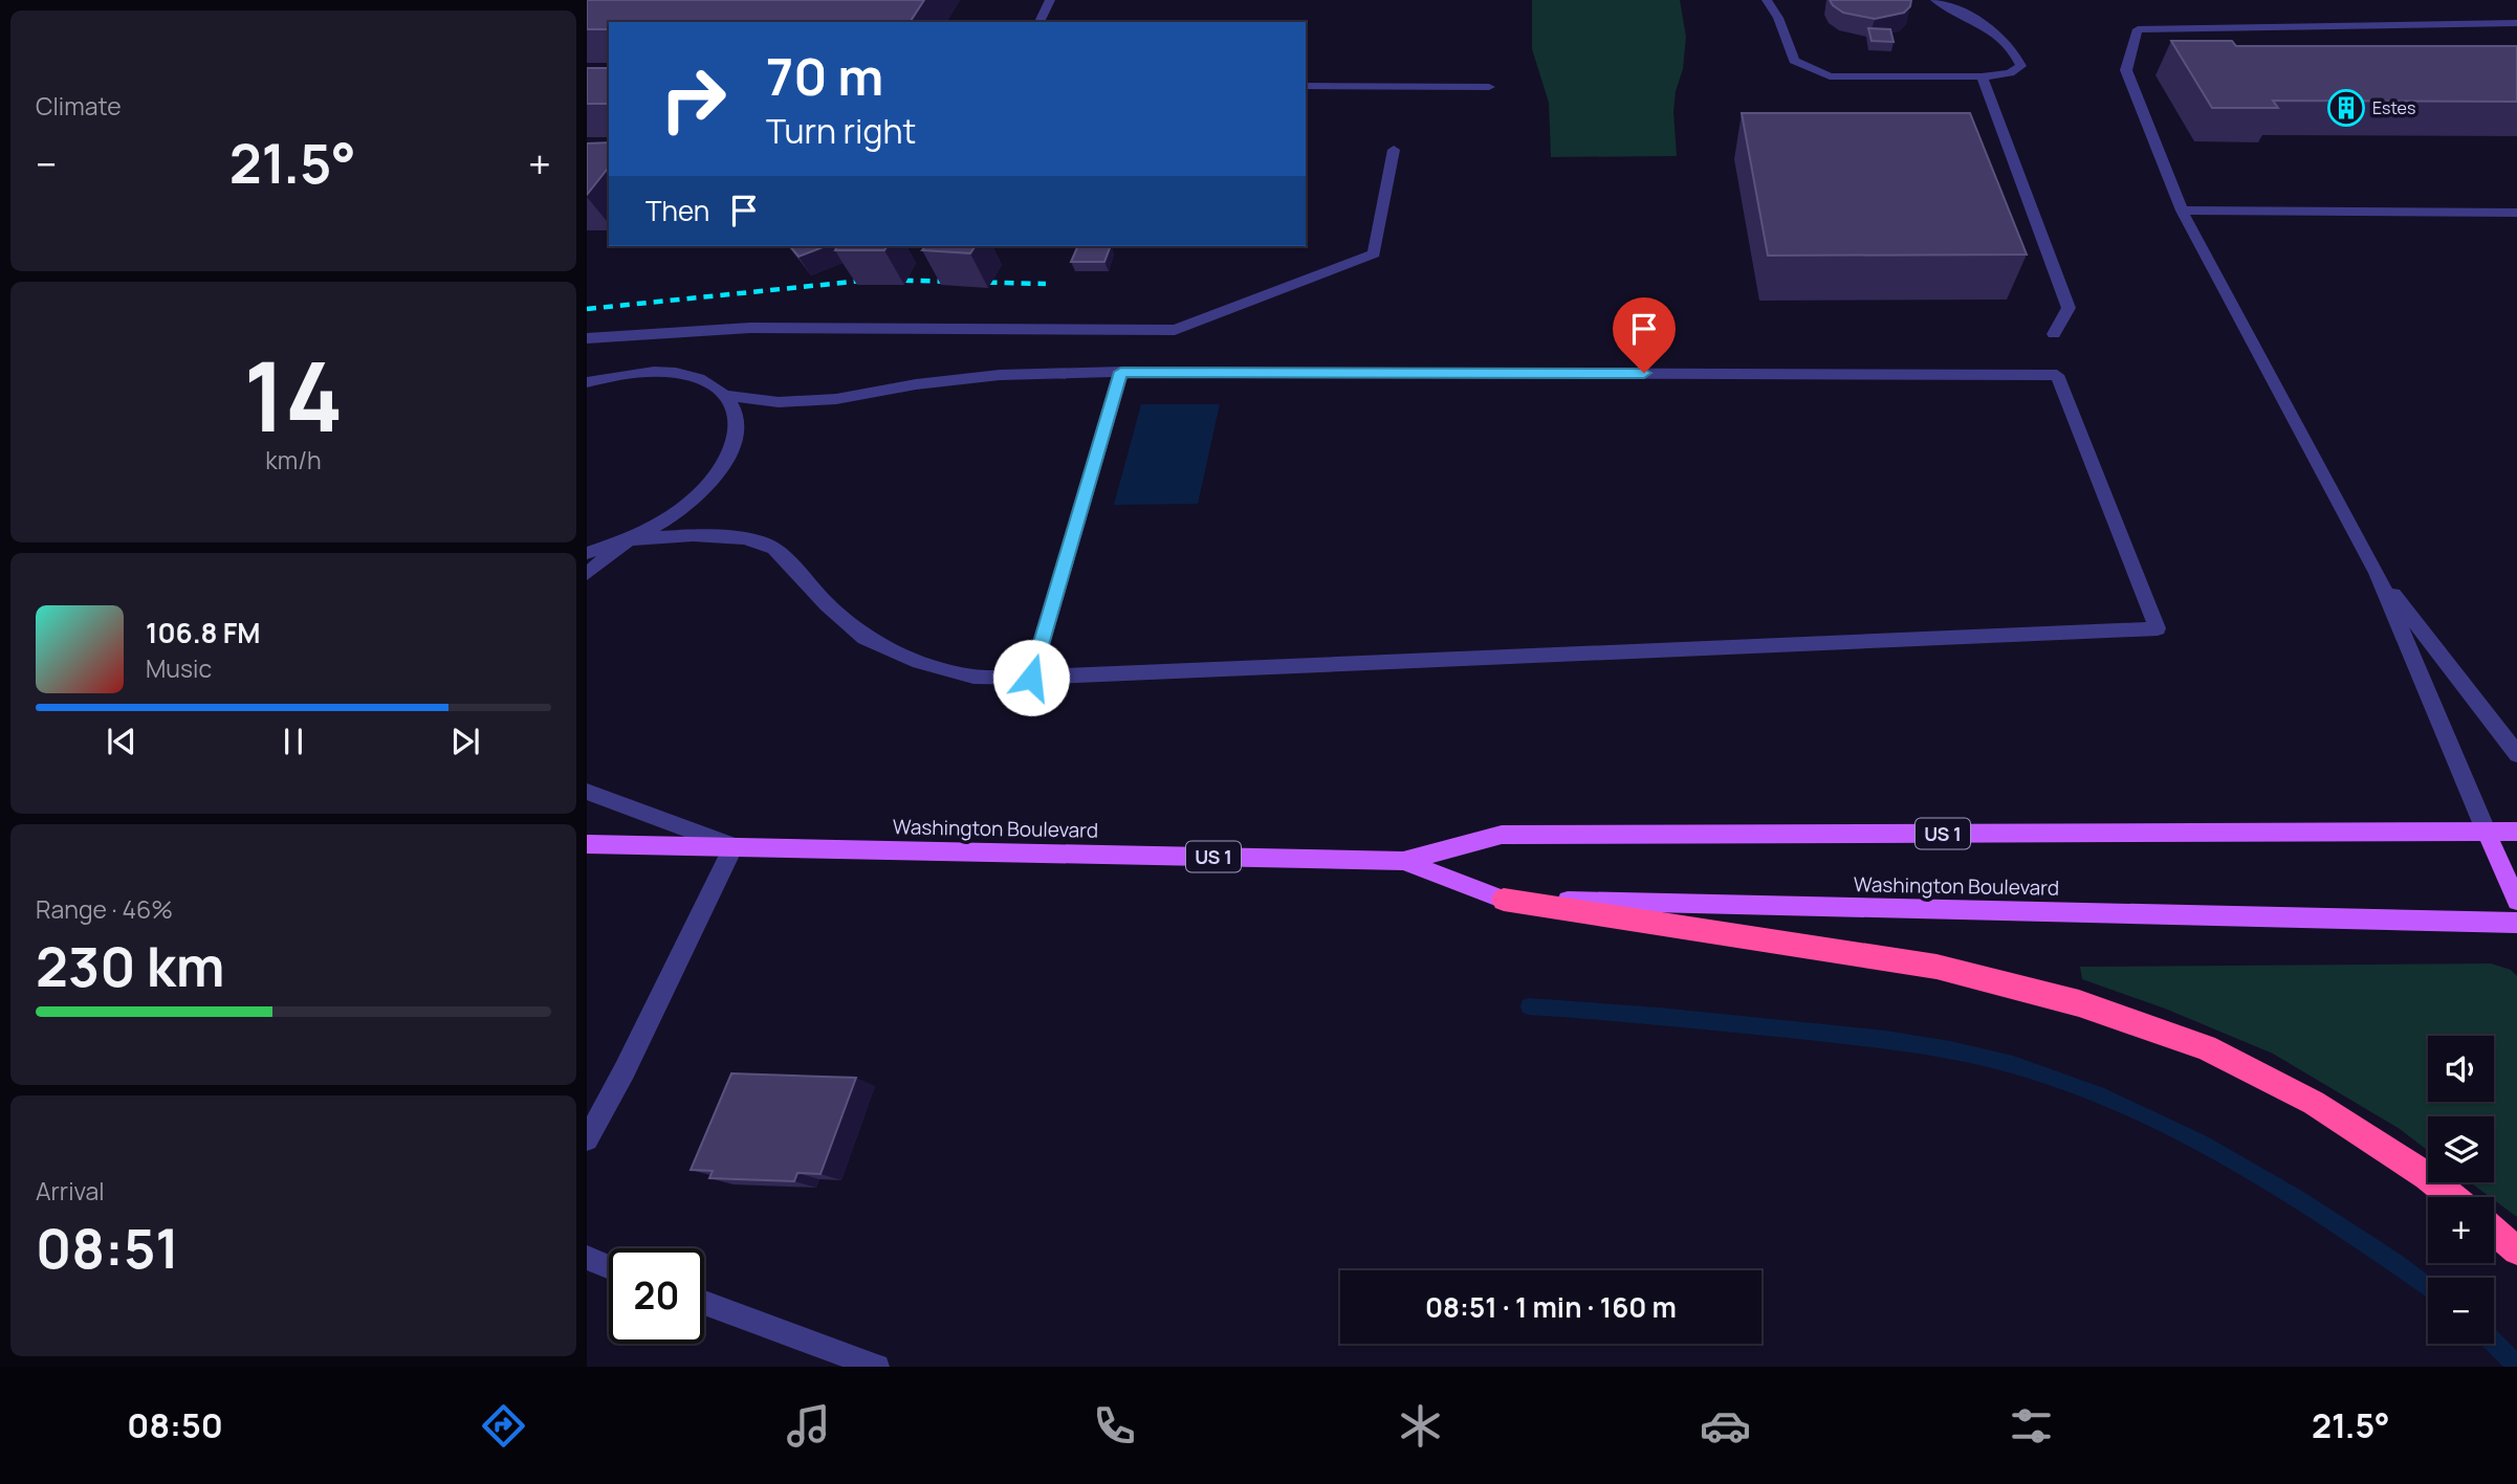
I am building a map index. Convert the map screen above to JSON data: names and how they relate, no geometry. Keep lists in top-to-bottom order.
{
  "streets": {
    "main road": ["Washington Boulevard", "US 1"]
  },
  "places": {
    "building": ["Estes"]
  },
  "page": {
    "tile": [
      "Climate",
      ["14", "km/h"],
      ["Range · 46%", "230 km"],
      ["Arrival", "08:51"]
    ],
    "turn": ["70 m", "Turn right"],
    "heat": ["−", "21.5°", "+"],
    "then": "Then",
    "song": ["106.8 FM", "Music"],
    "map_buttons": ["+", "−"],
    "limit": "20",
    "trip": "08:51 · 1 min · 160 m",
    "tabs": ["08:50", "21.5°"]
  }
}
